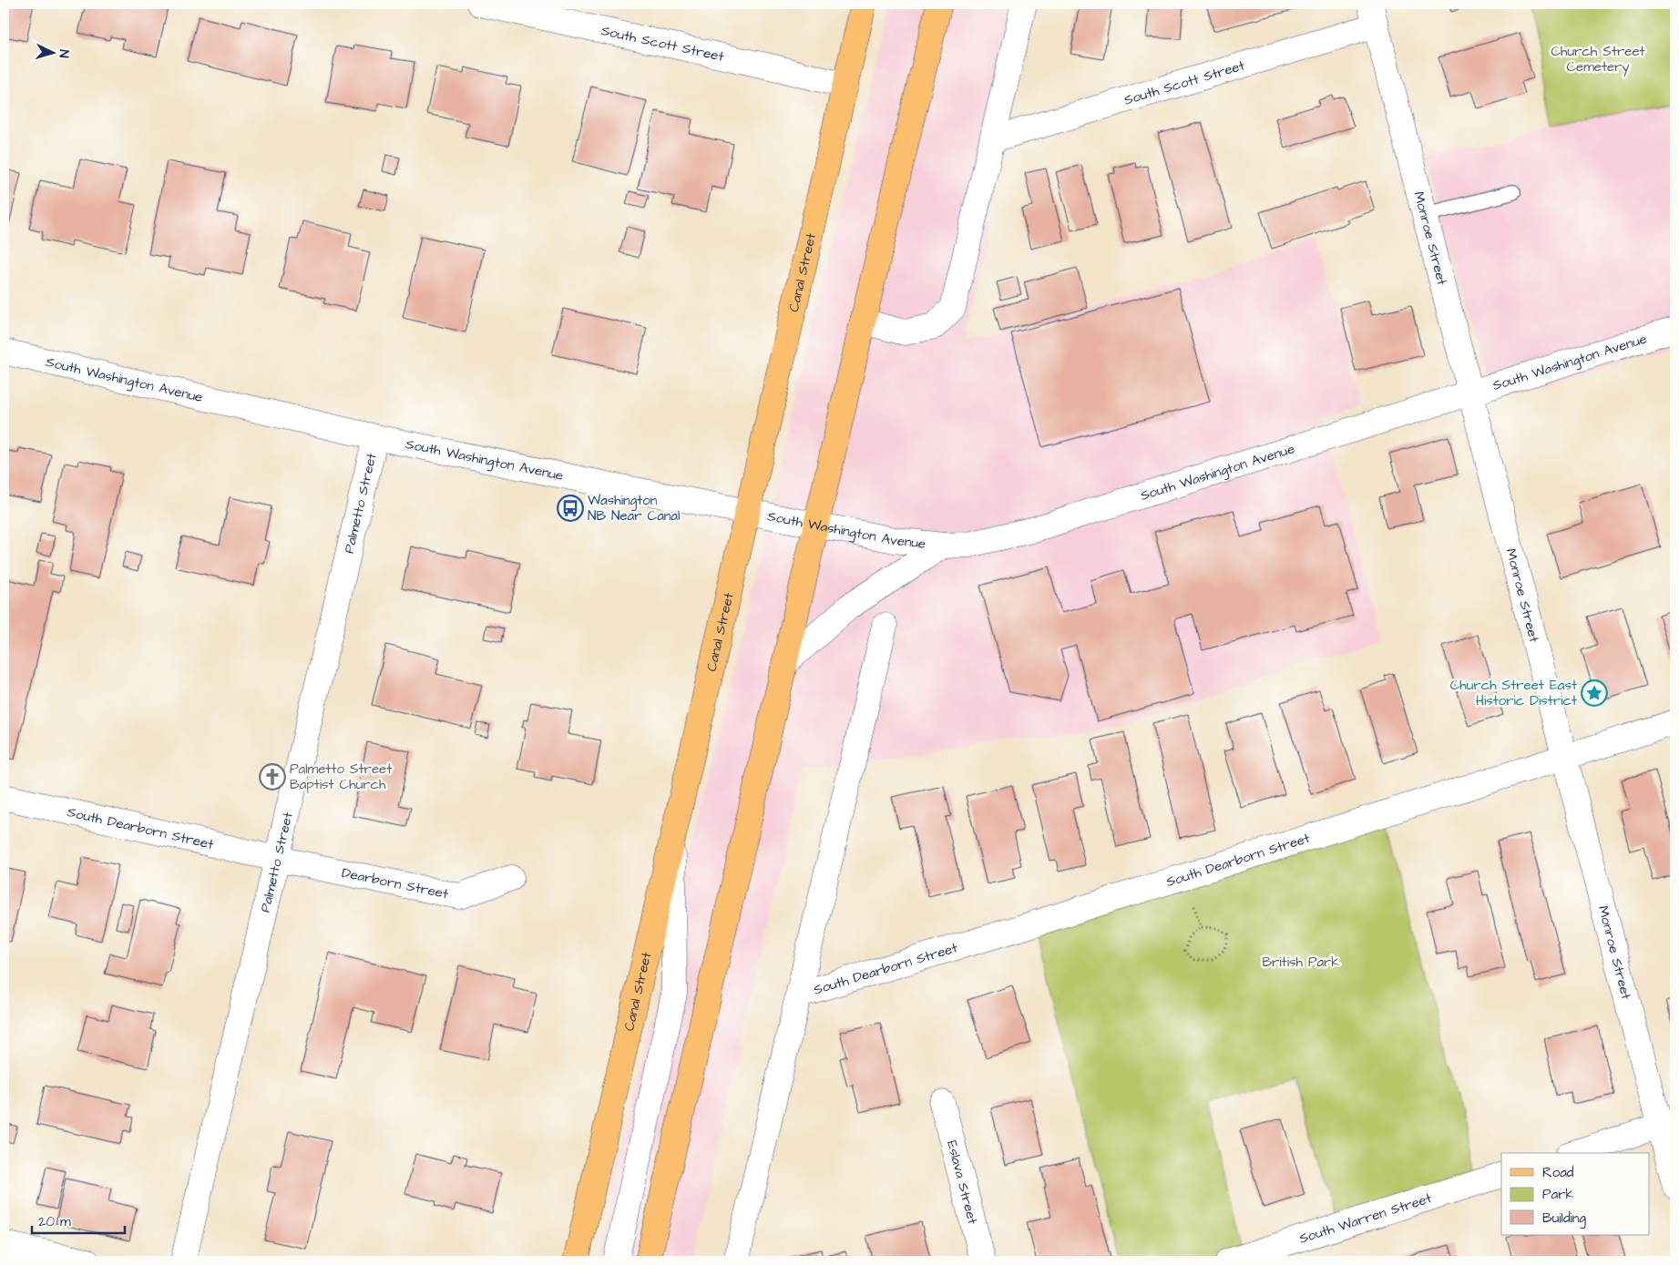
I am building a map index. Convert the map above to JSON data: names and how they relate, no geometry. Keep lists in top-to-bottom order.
{
  "streets": {
    "main road": ["Canal Street"],
    "street": [
      "South Scott Street",
      "Monroe Street",
      "South Washington Avenue",
      "Palmetto Street",
      "South Dearborn Street",
      "Dearborn Street",
      "Eslava Street",
      "South Warren Street"
    ]
  },
  "crossings": [
    ["South Scott Street", "Monroe Street"],
    ["South Scott Street", "Canal Street"],
    ["Monroe Street", "South Washington Avenue"],
    ["Monroe Street", "South Dearborn Street"],
    ["Canal Street", "South Washington Avenue"],
    ["South Washington Avenue", "Palmetto Street"],
    ["Palmetto Street", "South Dearborn Street"],
    ["Palmetto Street", "Dearborn Street"],
    ["South Dearborn Street", "Dearborn Street"]
  ],
  "parks": ["Church Street Cemetery", "British Park"],
  "places": {
    "bus stop": ["Washington NB Near Canal"],
    "place": ["Church Street East Historic District"],
    "church": ["Palmetto Street Baptist Church"]
  },
  "legend": ["Road", "Park", "Building"],
  "scale_bar": "20 m",
  "north": "right"
}
